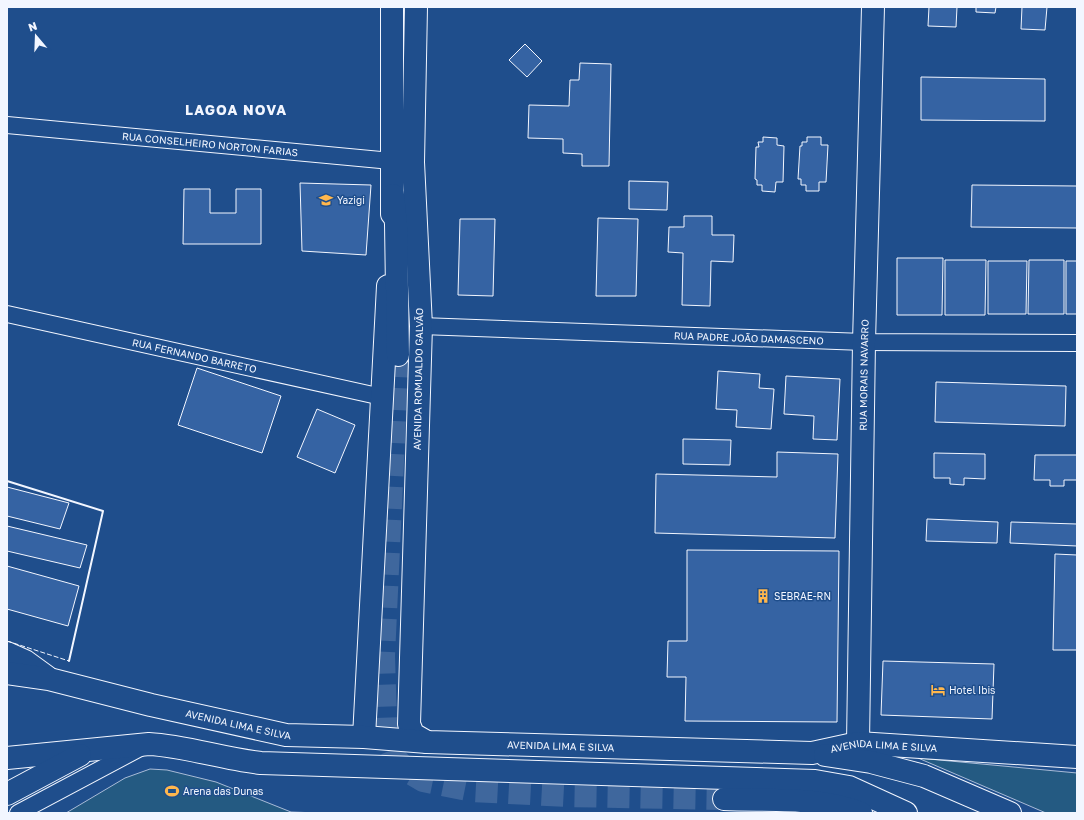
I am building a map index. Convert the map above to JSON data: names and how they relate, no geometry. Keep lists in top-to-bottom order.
{
  "streets": {
    "main road": ["RUA MORAIS NAVARRO", "AVENIDA ROMUALDO GALVÃO", "AVENIDA LIMA E SILVA"],
    "street": ["RUA CONSELHEIRO NORTON FARIAS", "RUA PADRE JOÃO DAMASCENO", "RUA FERNANDO BARRETO"]
  },
  "crossings": [
    ["RUA CONSELHEIRO NORTON FARIAS", "AVENIDA ROMUALDO GALVÃO"],
    ["RUA PADRE JOÃO DAMASCENO", "RUA MORAIS NAVARRO"],
    ["RUA PADRE JOÃO DAMASCENO", "AVENIDA ROMUALDO GALVÃO"],
    ["RUA MORAIS NAVARRO", "AVENIDA LIMA E SILVA"],
    ["AVENIDA ROMUALDO GALVÃO", "AVENIDA LIMA E SILVA"]
  ],
  "districts": ["LAGOA NOVA"],
  "places": {
    "school or university": ["Yazigi"],
    "building": ["SEBRAE-RN"],
    "hotel": ["Hotel Ibis"],
    "sports": ["Arena das Dunas"]
  },
  "north": "top"
}
